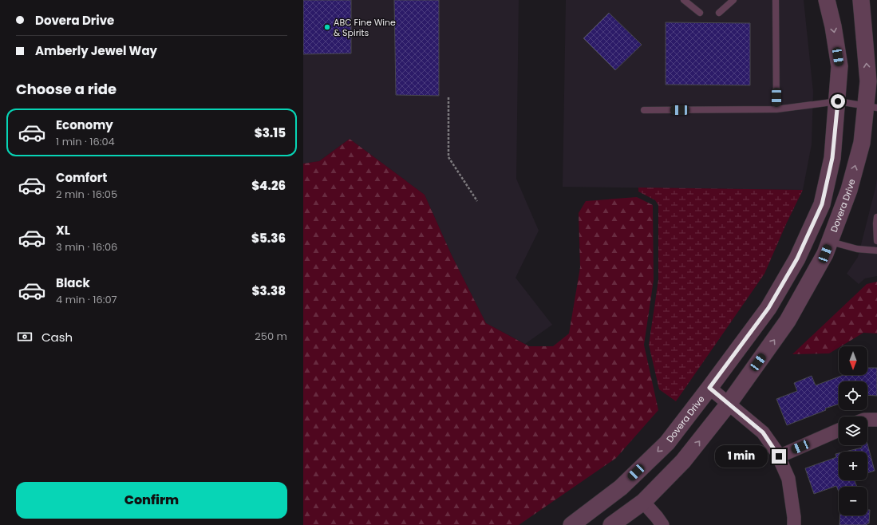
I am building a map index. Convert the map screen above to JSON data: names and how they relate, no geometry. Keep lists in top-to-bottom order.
{
  "streets": {
    "street": ["Dovera Drive"]
  },
  "places": ["ABC Fine Wine & Spirits"],
  "north": "bottom",
  "page": {
    "banner": ["Dovera Drive", "Amberly Jewel Way"],
    "heading": "Choose a ride",
    "list": [
      {
        "name": "Economy",
        "note": "1 min · 16:04",
        "value": "$3.15"
      },
      {
        "name": "Comfort",
        "note": "2 min · 16:05",
        "value": "$4.26"
      },
      {
        "name": "XL",
        "note": "3 min · 16:06",
        "value": "$5.36"
      },
      {
        "name": "Black",
        "note": "4 min · 16:07",
        "value": "$3.38"
      }
    ],
    "pay": ["Cash", "250 m"],
    "map_buttons": ["+", "−"],
    "bubble": "1 min",
    "buttons": "Confirm"
  }
}
